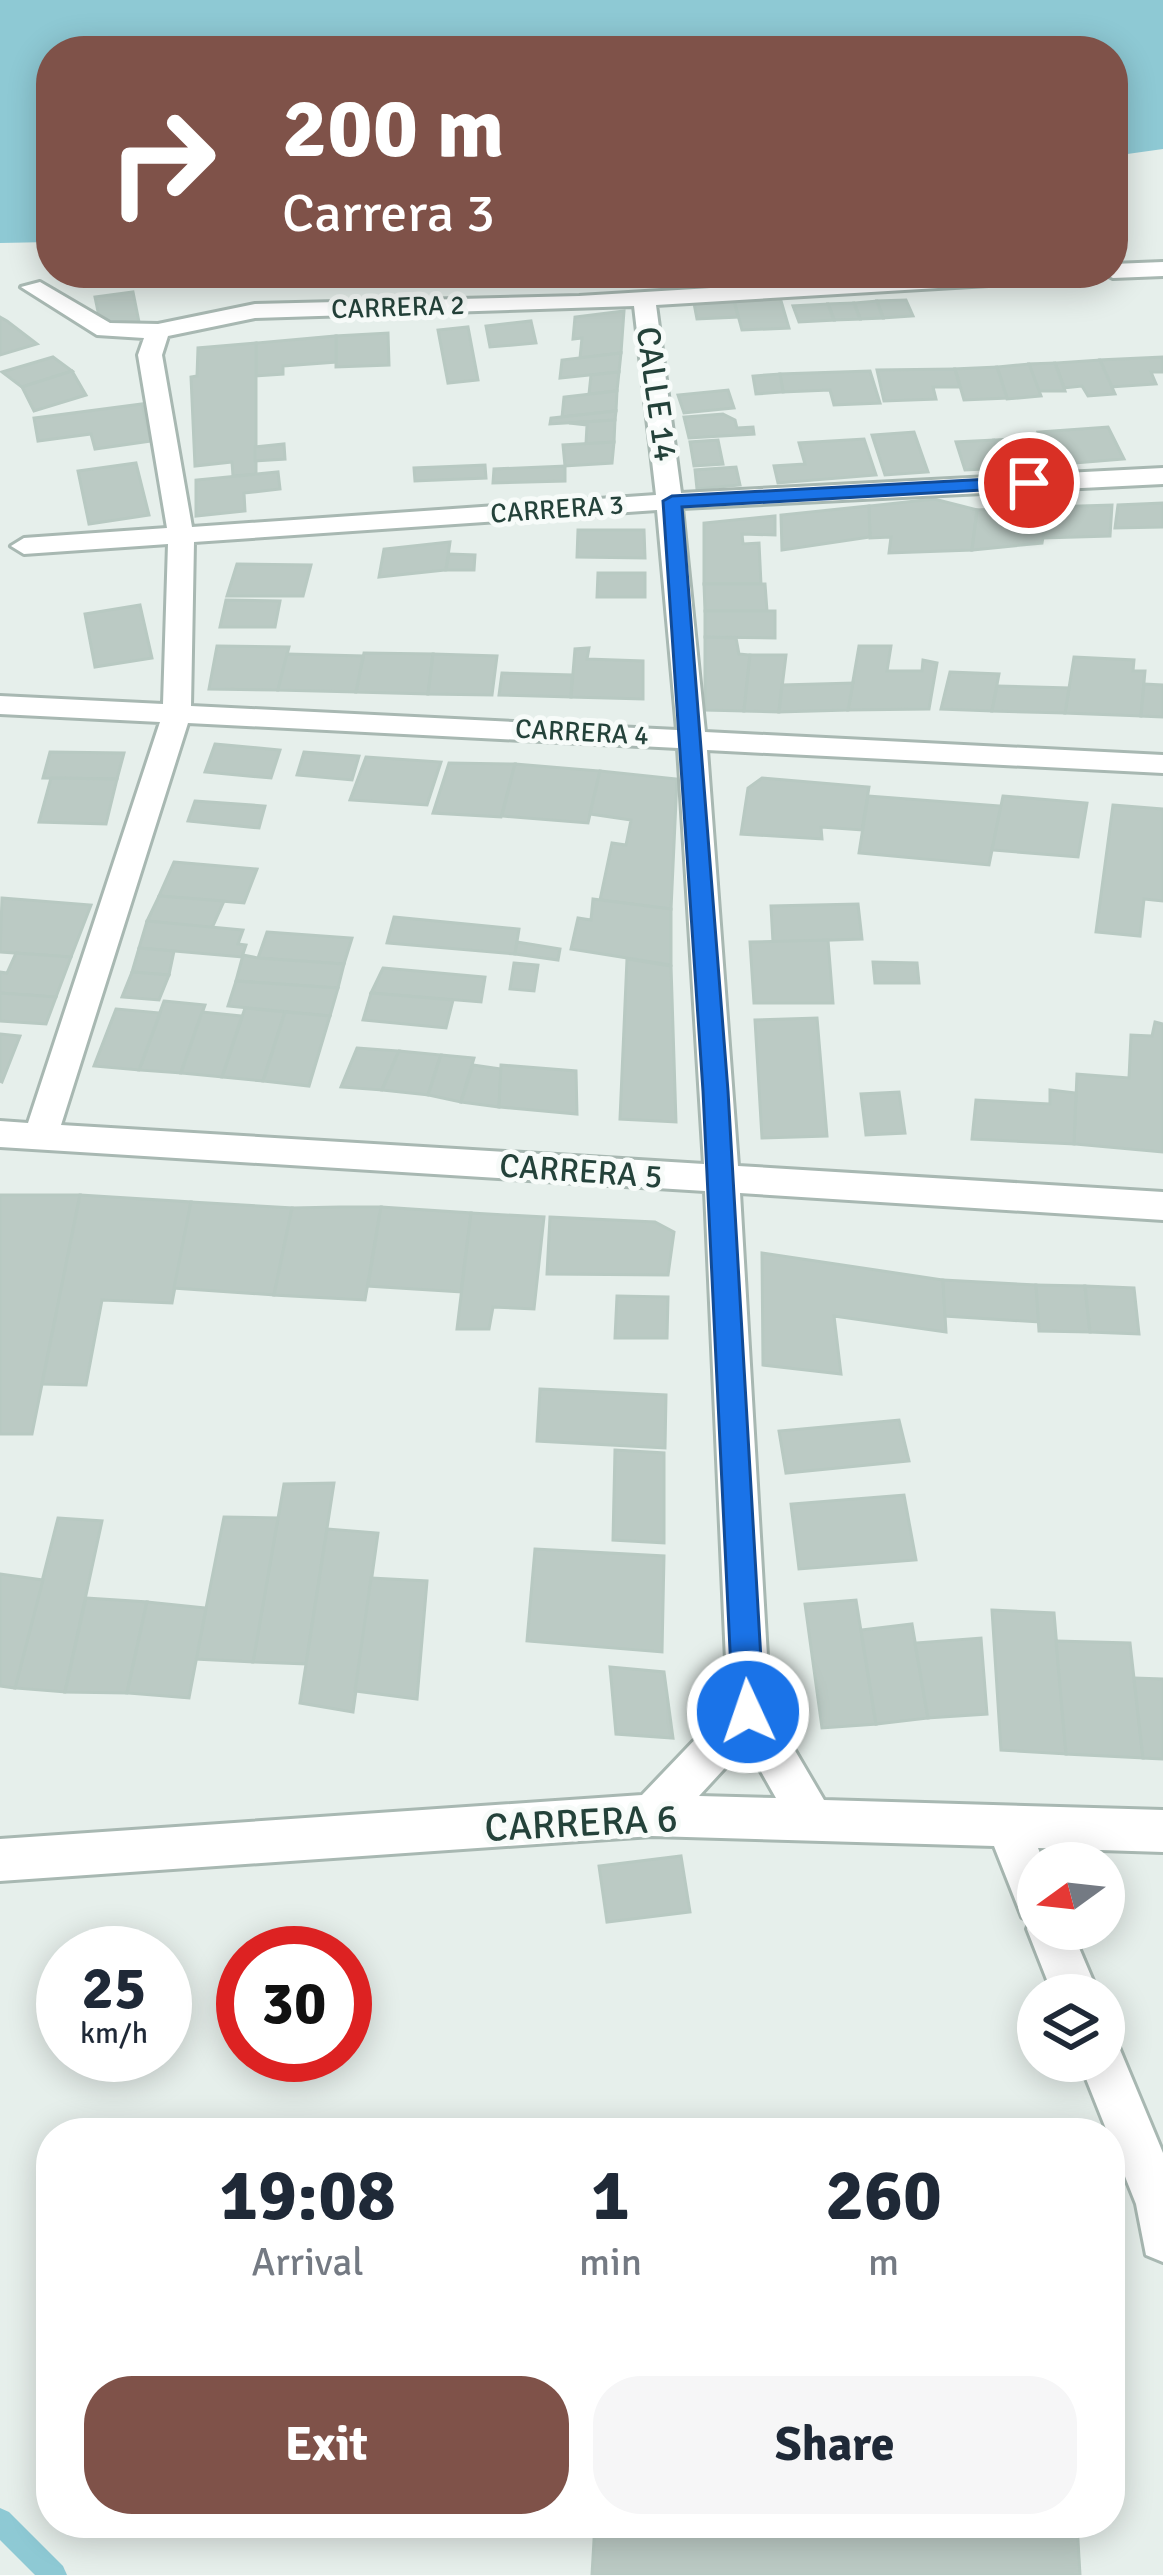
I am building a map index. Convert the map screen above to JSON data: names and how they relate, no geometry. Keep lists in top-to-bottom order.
{
  "streets": {
    "street": [
      "CARRERA 2",
      "CALLE 14",
      "CARRERA 3",
      "CARRERA 4",
      "CARRERA 5",
      "CARRERA 6"
    ]
  },
  "crossings": [
    ["CARRERA 2", "CALLE 14"],
    ["CALLE 14", "CARRERA 3"],
    ["CALLE 14", "CARRERA 4"],
    ["CALLE 14", "CARRERA 5"],
    ["CALLE 14", "CARRERA 6"]
  ],
  "north": "left",
  "page": {
    "turn": ["200 m", "Carrera 3"],
    "speed": "25 km/h",
    "limit": "30",
    "eta": [
      "19:08",
      "Arrival",
      "1",
      "min",
      "260",
      "m"
    ],
    "buttons": ["Exit", "Share"]
  }
}
